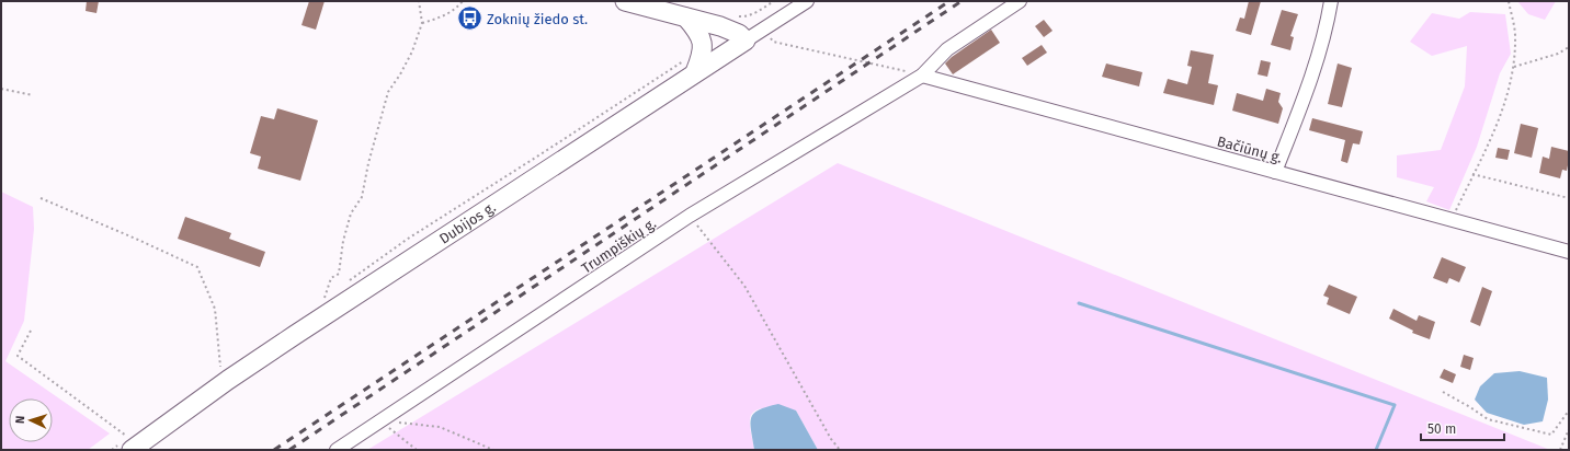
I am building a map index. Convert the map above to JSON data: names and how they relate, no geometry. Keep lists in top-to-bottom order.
{
  "streets": {
    "main road": ["Dubijos g."],
    "street": ["Bačiūnų g.", "Trumpiškių g."]
  },
  "crossings": [
    ["Bačiūnų g.", "Trumpiškių g."]
  ],
  "places": {
    "bus stop": ["Zoknių žiedo st."]
  },
  "scale_bar": "50 m",
  "north": "left"
}
